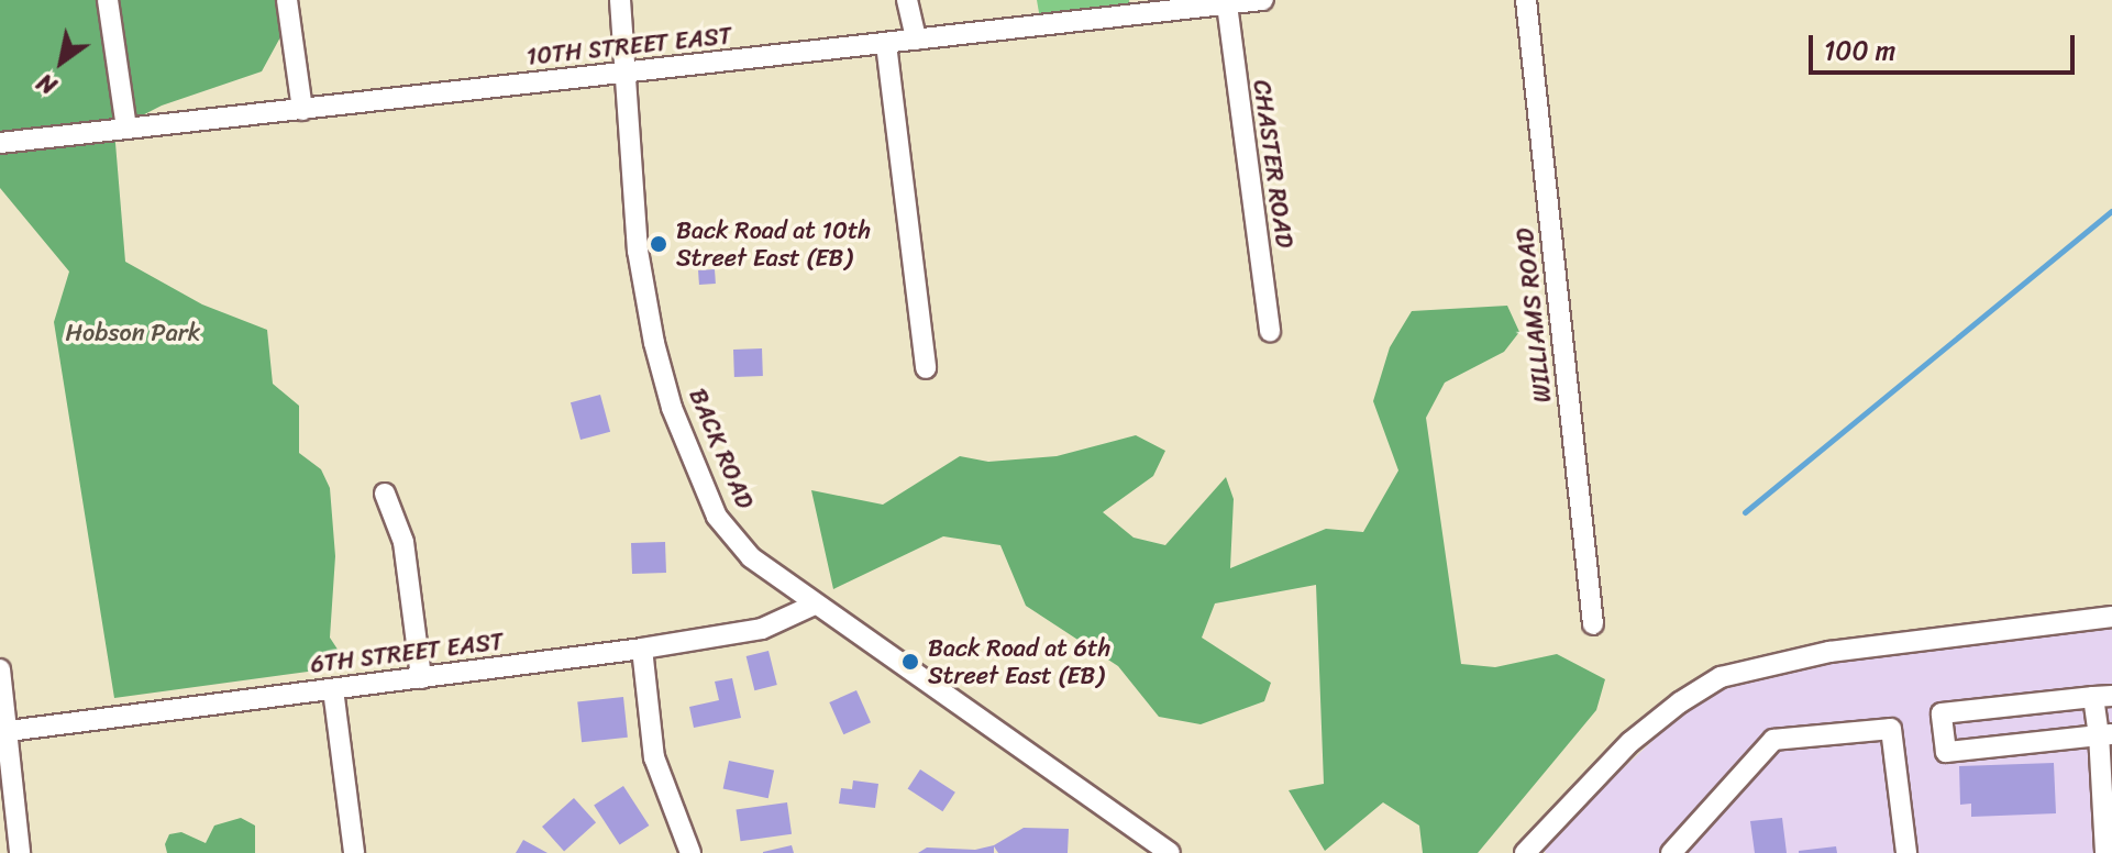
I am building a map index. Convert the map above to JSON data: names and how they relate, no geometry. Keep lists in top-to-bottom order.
{
  "streets": {
    "street": [
      "10TH STREET EAST",
      "CHASTER ROAD",
      "WILLIAMS ROAD",
      "BACK ROAD",
      "6TH STREET EAST"
    ]
  },
  "crossings": [
    ["10TH STREET EAST", "CHASTER ROAD"],
    ["10TH STREET EAST", "BACK ROAD"],
    ["BACK ROAD", "6TH STREET EAST"]
  ],
  "parks": ["Hobson Park"],
  "places": ["Back Road at 10th Street East (EB)", "Back Road at 6th Street East (EB)"],
  "scale_bar": "100 m",
  "north": "bottom left"
}
